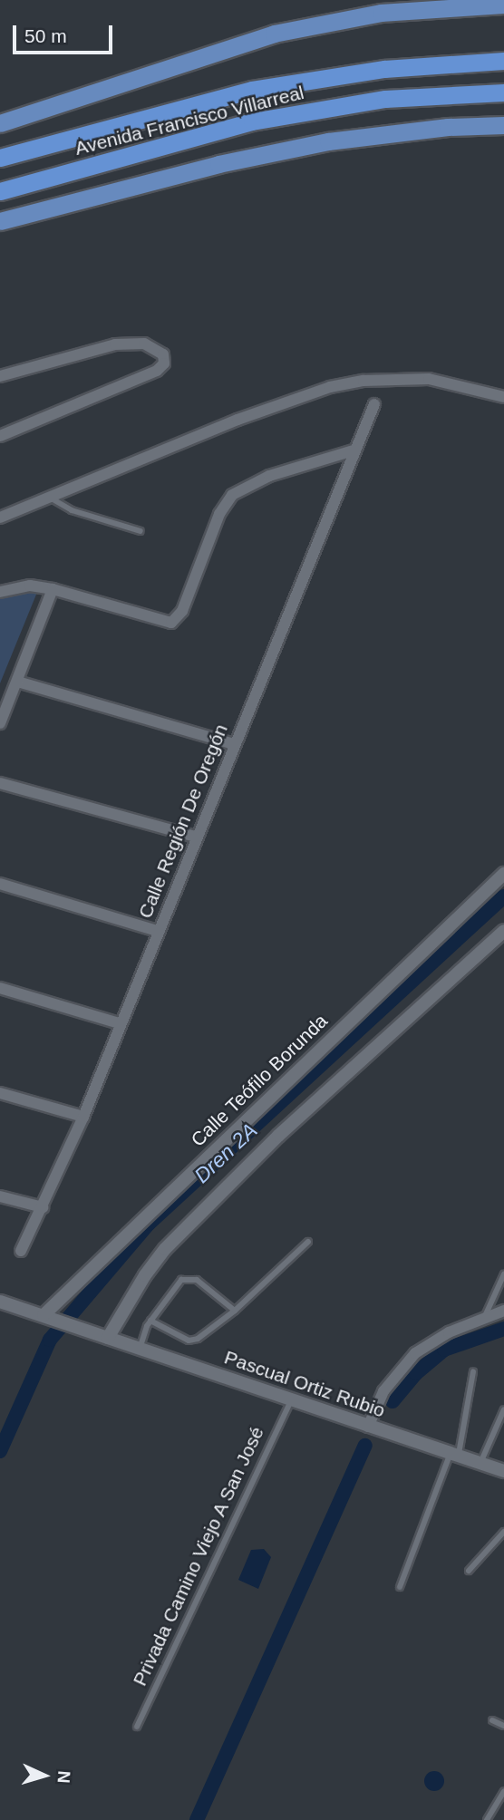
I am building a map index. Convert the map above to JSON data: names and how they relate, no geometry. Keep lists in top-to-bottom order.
{
  "streets": {
    "highway": ["Avenida Francisco Villarreal"],
    "street": ["Calle Región De Oregón", "Calle Teófilo Borunda", "Pascual Ortiz Rubio"],
    "lane": ["Privada Camino Viejo A San José"]
  },
  "crossings": [
    ["Calle Teófilo Borunda", "Pascual Ortiz Rubio"],
    ["Pascual Ortiz Rubio", "Privada Camino Viejo A San José"]
  ],
  "water": ["Dren 2A"],
  "scale_bar": "50 m",
  "north": "right"
}
